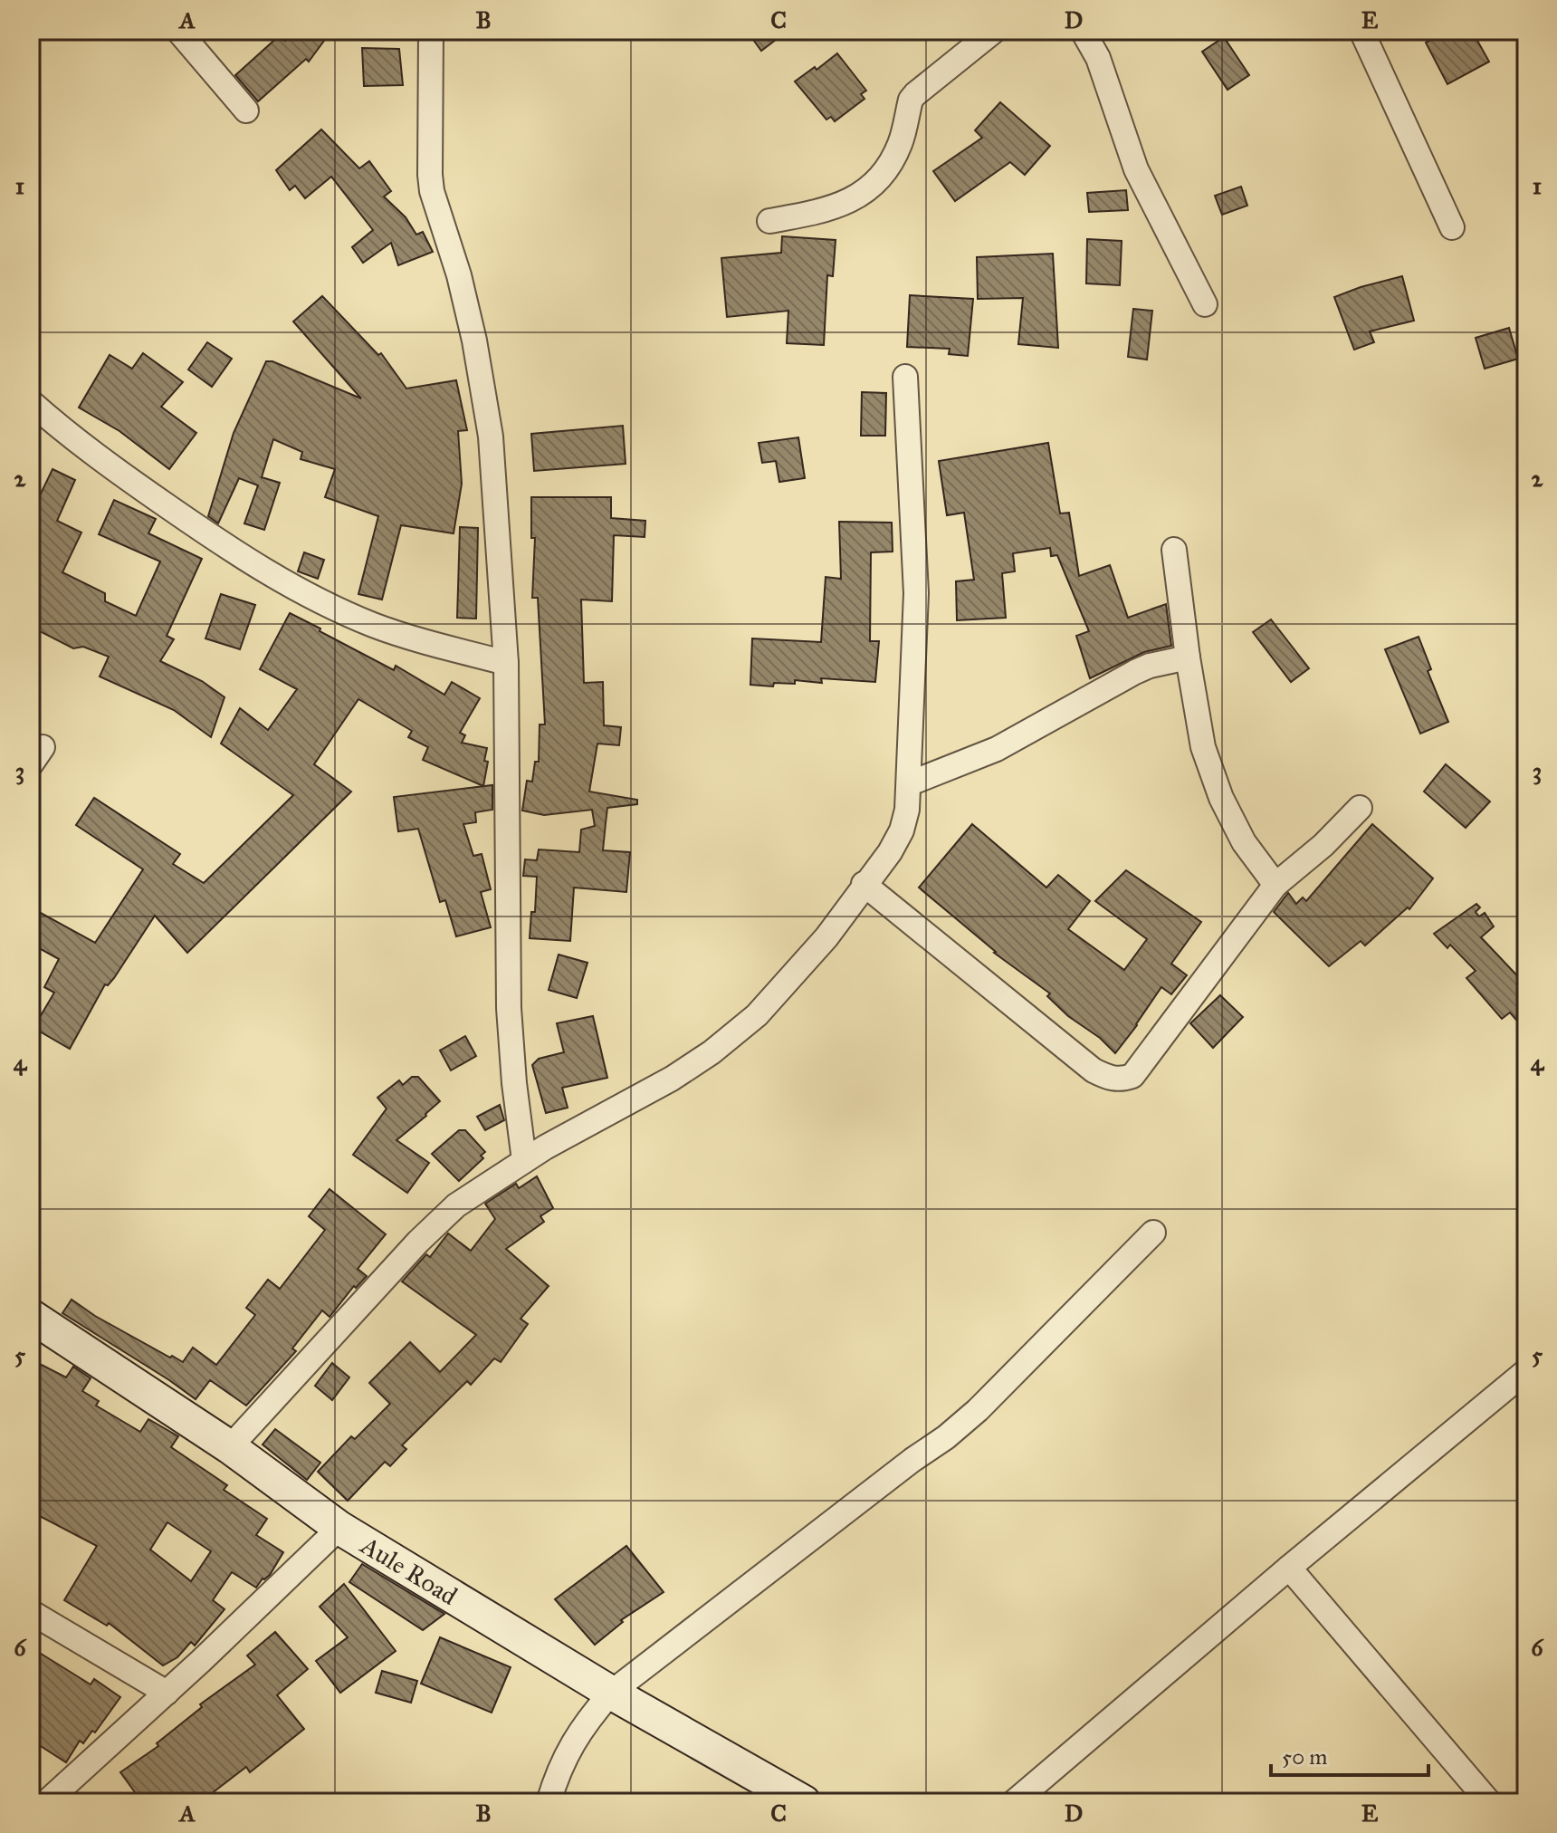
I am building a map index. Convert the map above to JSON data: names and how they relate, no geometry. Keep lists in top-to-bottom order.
{
  "streets": {
    "street": ["Aule Road"]
  },
  "scale_bar": "50 m",
  "grid": {
    "columns": [
      "A",
      "B",
      "C",
      "D",
      "E"
    ],
    "rows": [
      "1",
      "2",
      "3",
      "4",
      "5",
      "6"
    ]
  }
}
